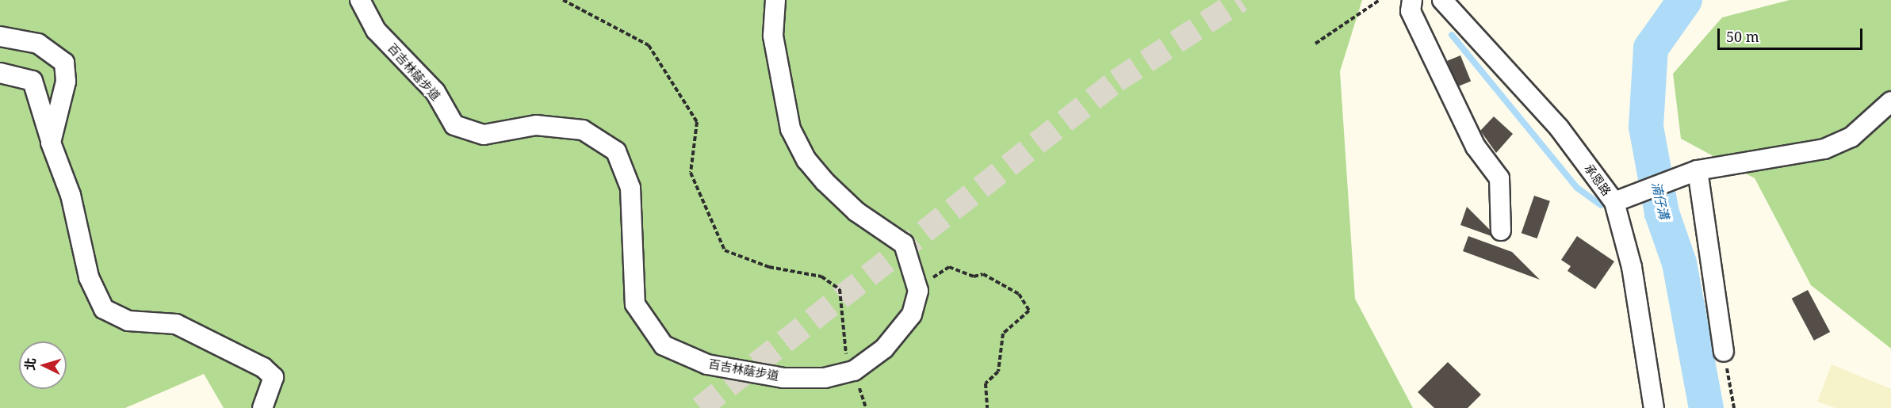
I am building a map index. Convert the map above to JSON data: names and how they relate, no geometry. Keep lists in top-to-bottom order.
{
  "streets": {
    "street": ["百吉林蔭步道", "承恩路"]
  },
  "water": ["湳仔溝"],
  "scale_bar": "50 m",
  "north": "left"
}
